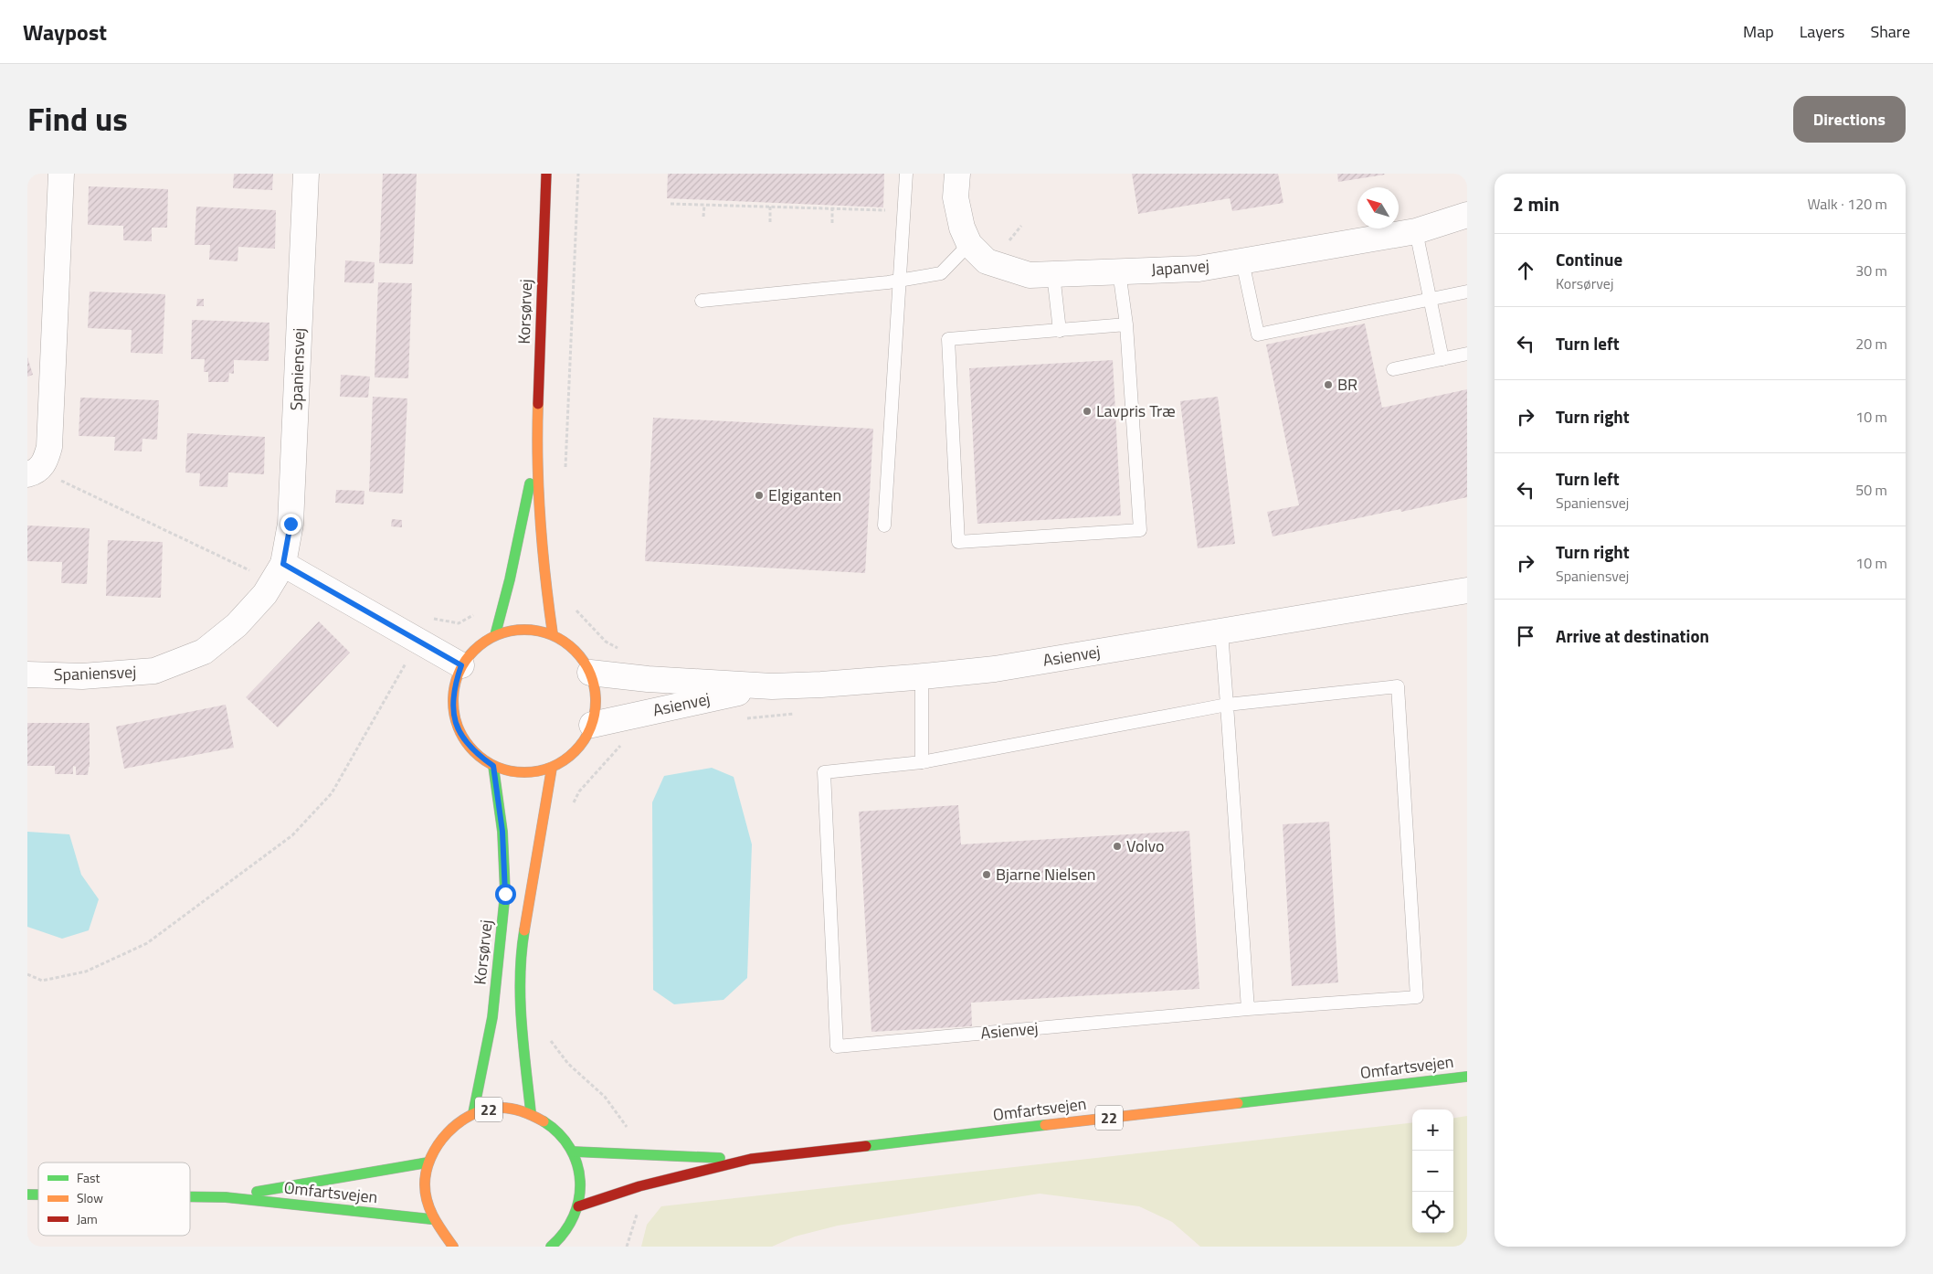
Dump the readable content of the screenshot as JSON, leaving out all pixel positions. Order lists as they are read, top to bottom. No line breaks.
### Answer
{"streets":{"main road":["Korsørvej","Omfartsvejen","22"],"street":["Japanvej","Spaniensvej","Asienvej"]},"crossings":[["Korsørvej","Asienvej"],["Korsørvej","22"],["Omfartsvejen","22"]],"places":["BR","Lavpris Træ","Elgiganten","Volvo","Bjarne Nielsen"],"legend":["Fast","Slow","Jam"],"north":"top left","page":{"header":"Waypost","nav":["Map","Layers","Share"],"title":"Find us","buttons":"Directions","heading":["2 min","Walk · 120 m"],"list":[["Continue","Korsørvej","30 m"],["Turn left","20 m"],["Turn right","10 m"],["Turn left","Spaniensvej","50 m"],["Turn right","Spaniensvej","10 m"],"Arrive at destination"],"map_buttons":["+","−"]}}
